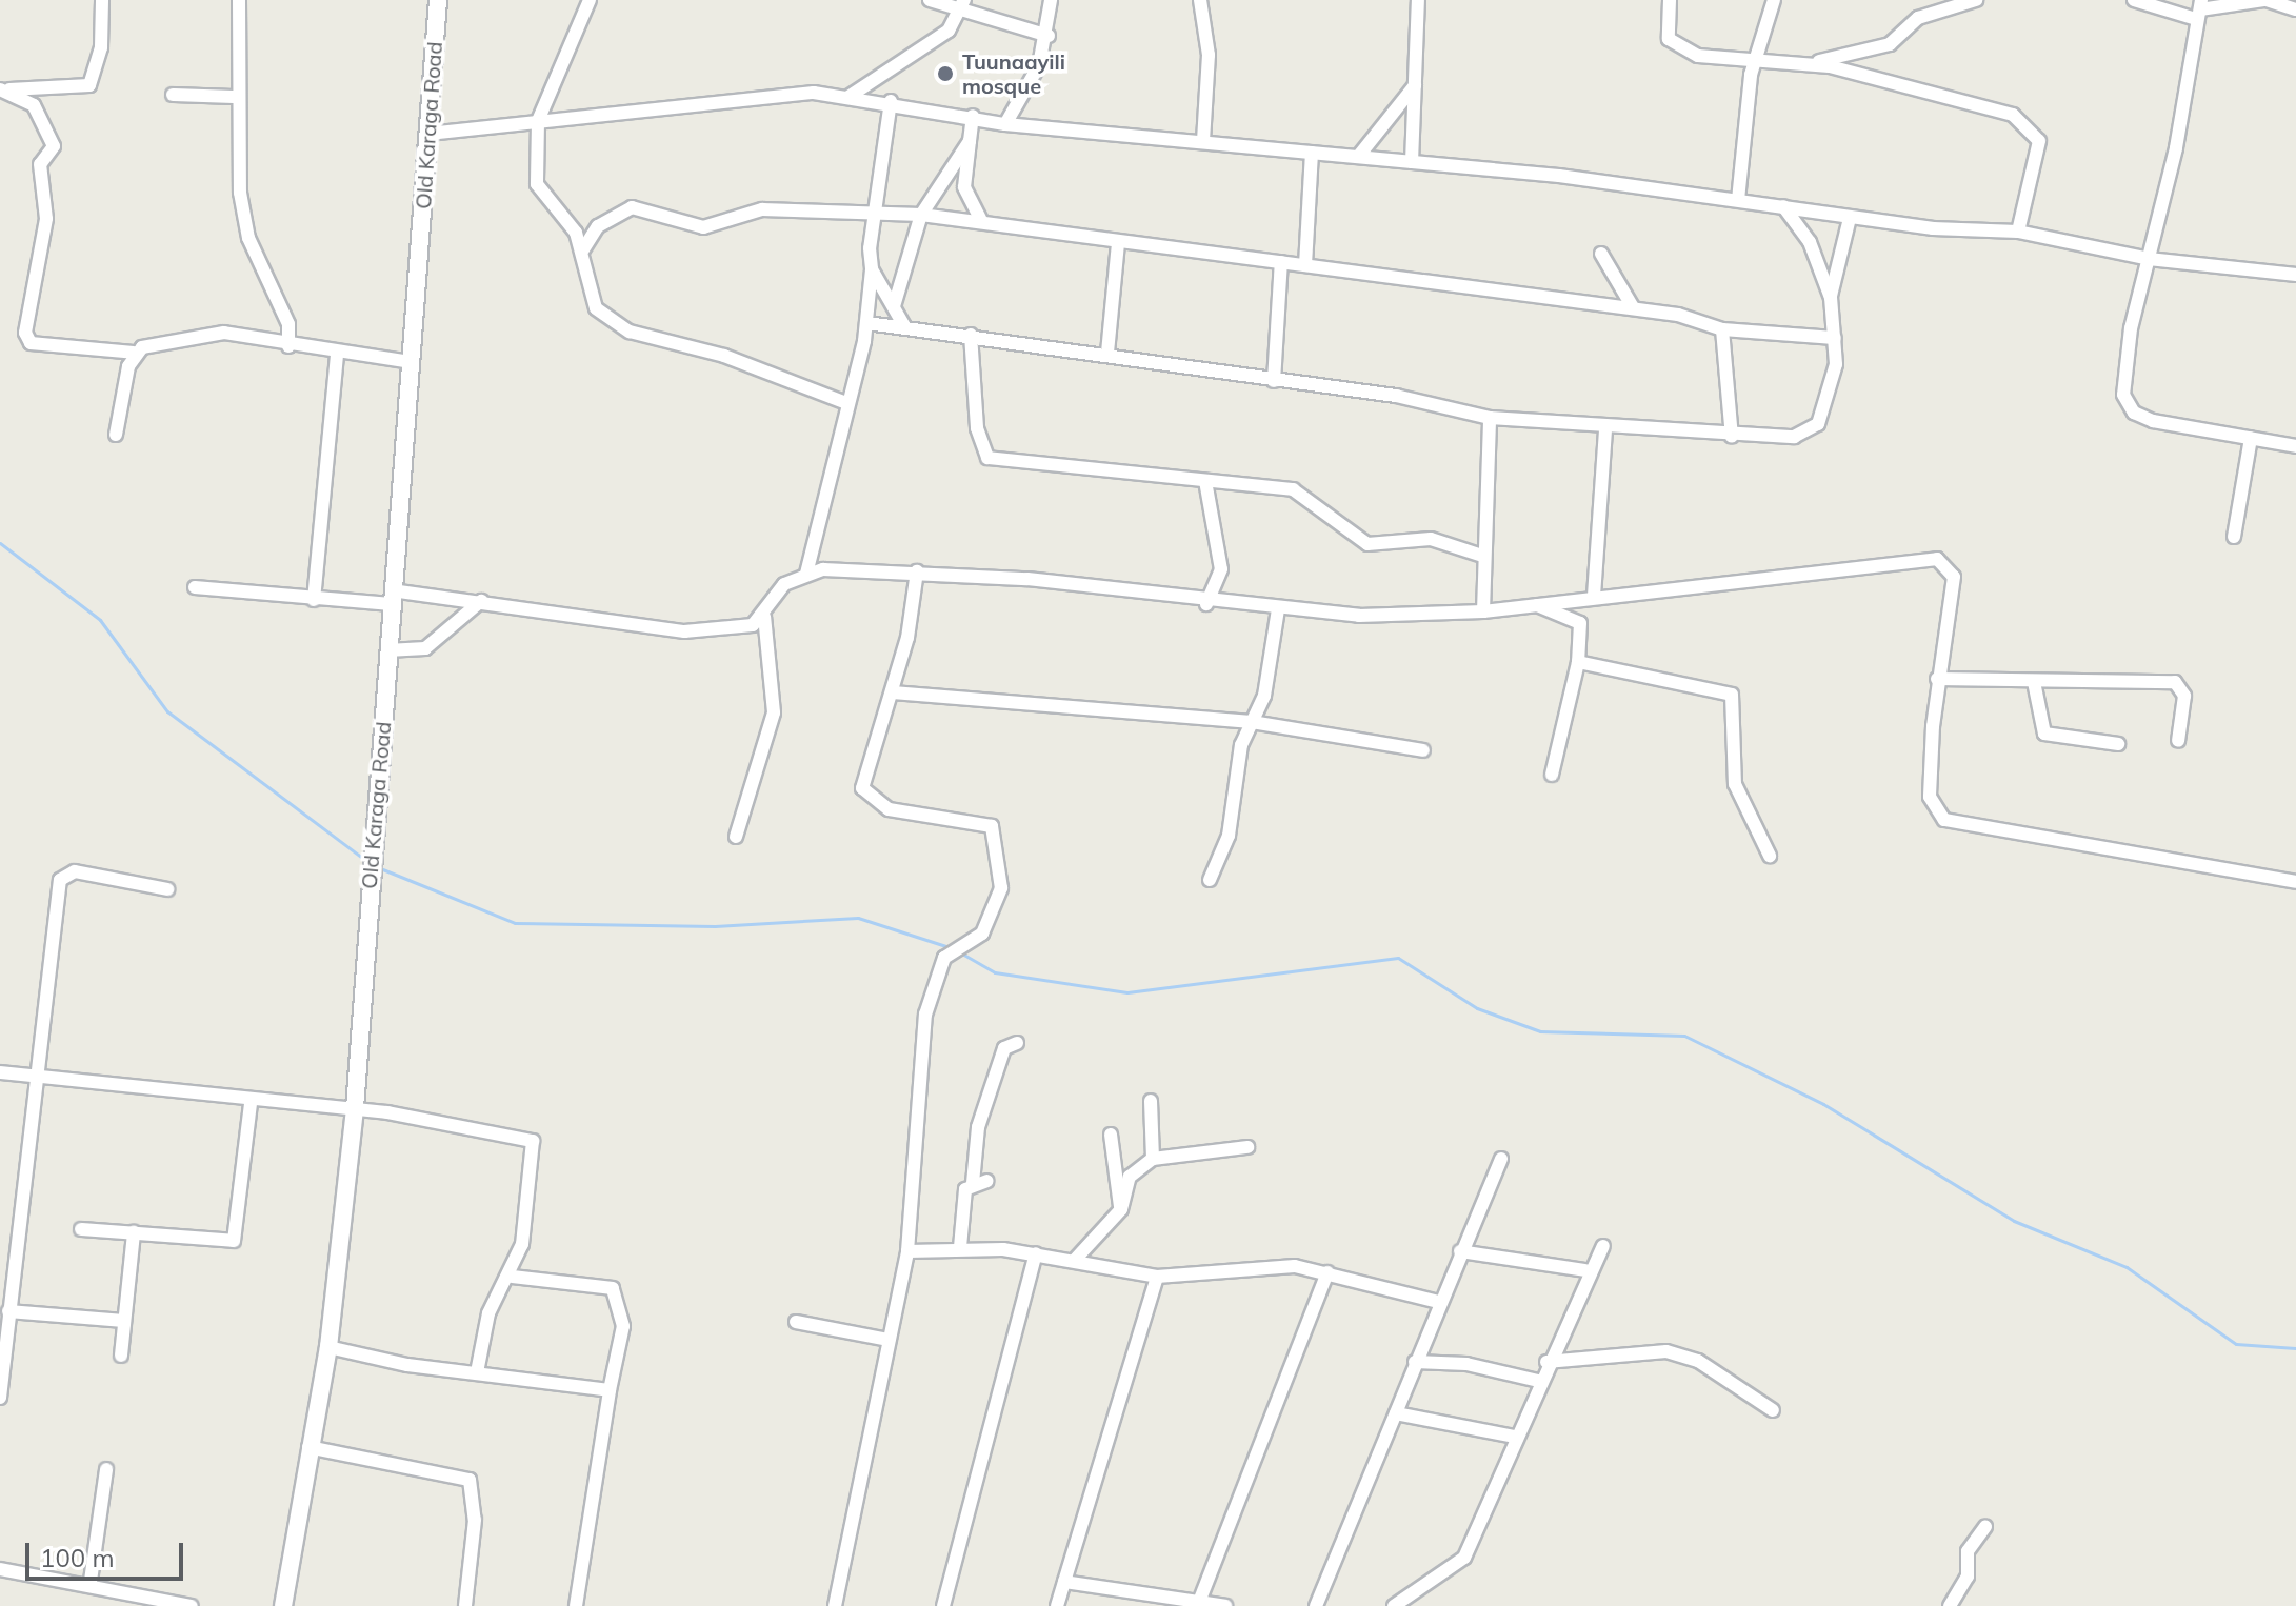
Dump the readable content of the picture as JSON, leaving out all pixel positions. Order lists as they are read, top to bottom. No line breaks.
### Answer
{"streets":{"street":["Old Karaga Road"]},"places":["Tuunaayili mosque"],"scale_bar":"100 m"}
